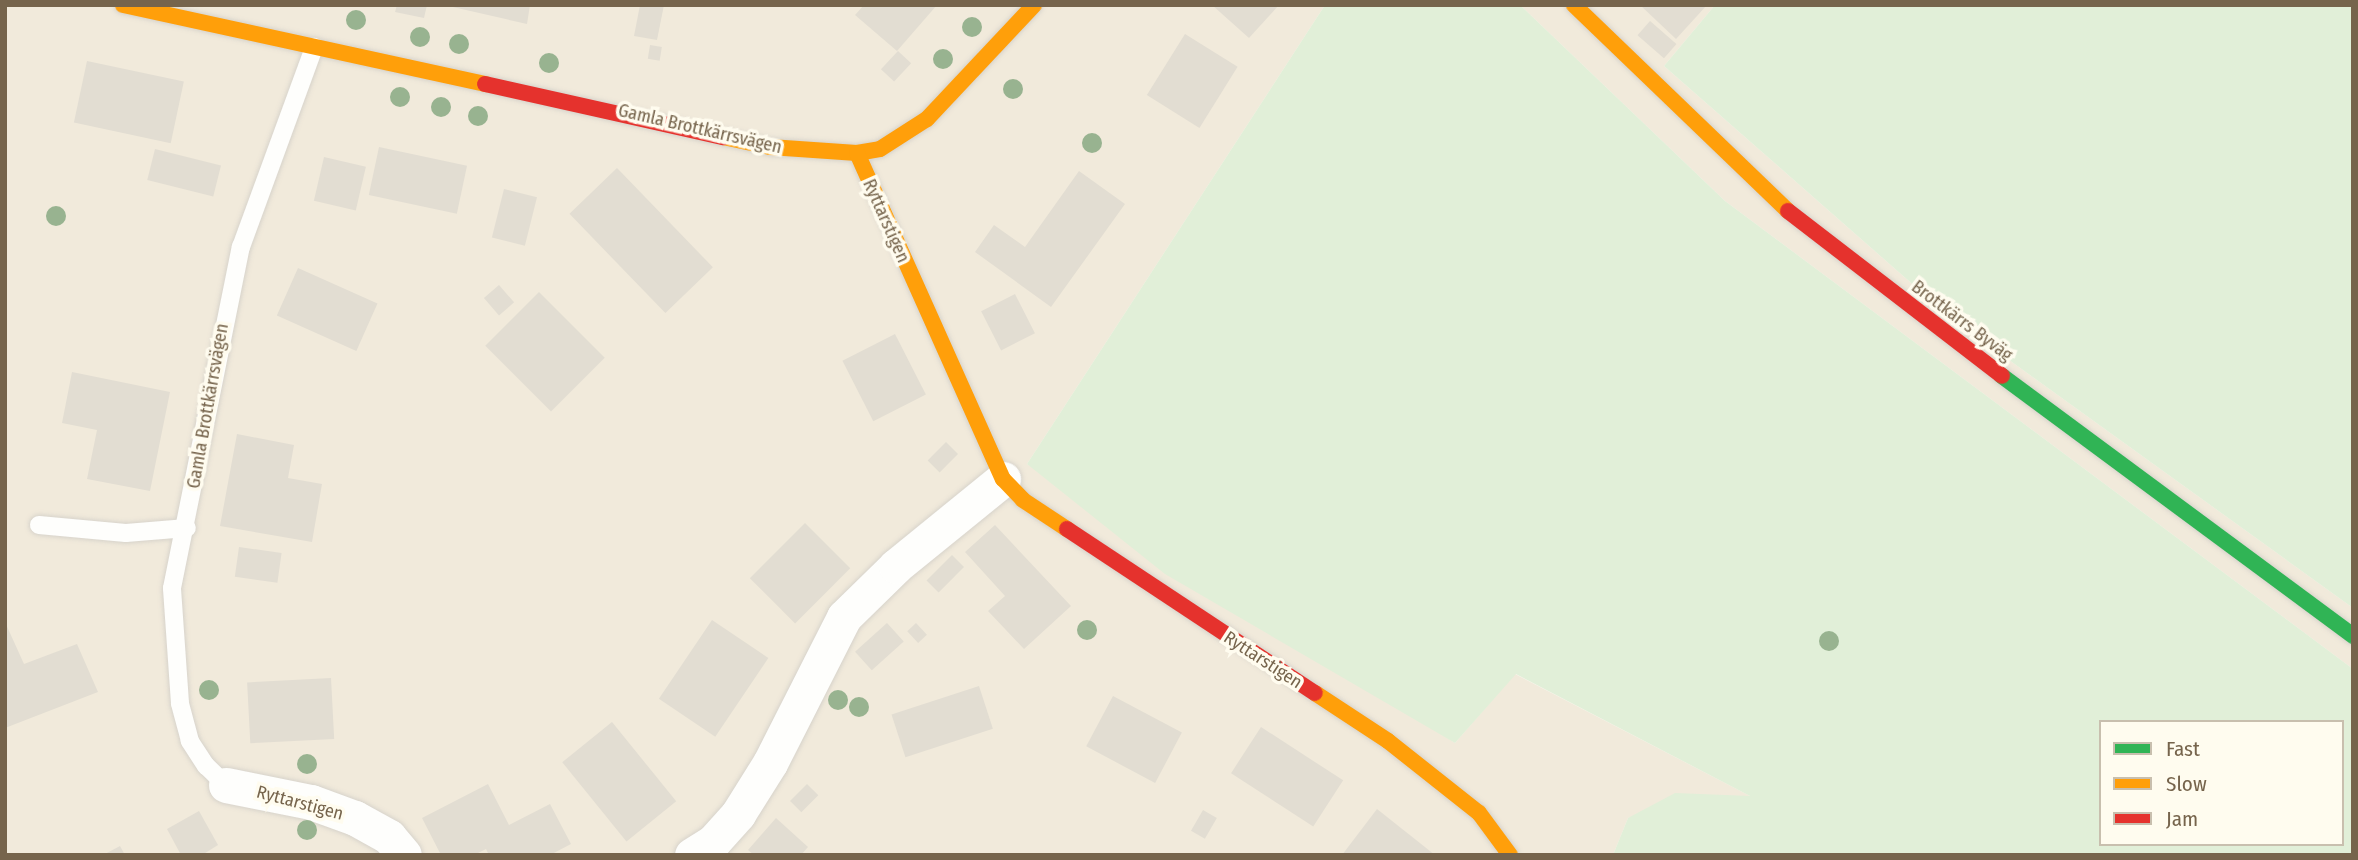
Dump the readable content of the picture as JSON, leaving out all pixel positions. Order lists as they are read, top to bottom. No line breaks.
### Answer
{"streets":{"street":["Gamla Brottkärrsvägen","Ryttarstigen","Brottkärrs Byväg"]},"crossings":[["Gamla Brottkärrsvägen","Ryttarstigen"]],"legend":["Fast","Slow","Jam"]}
